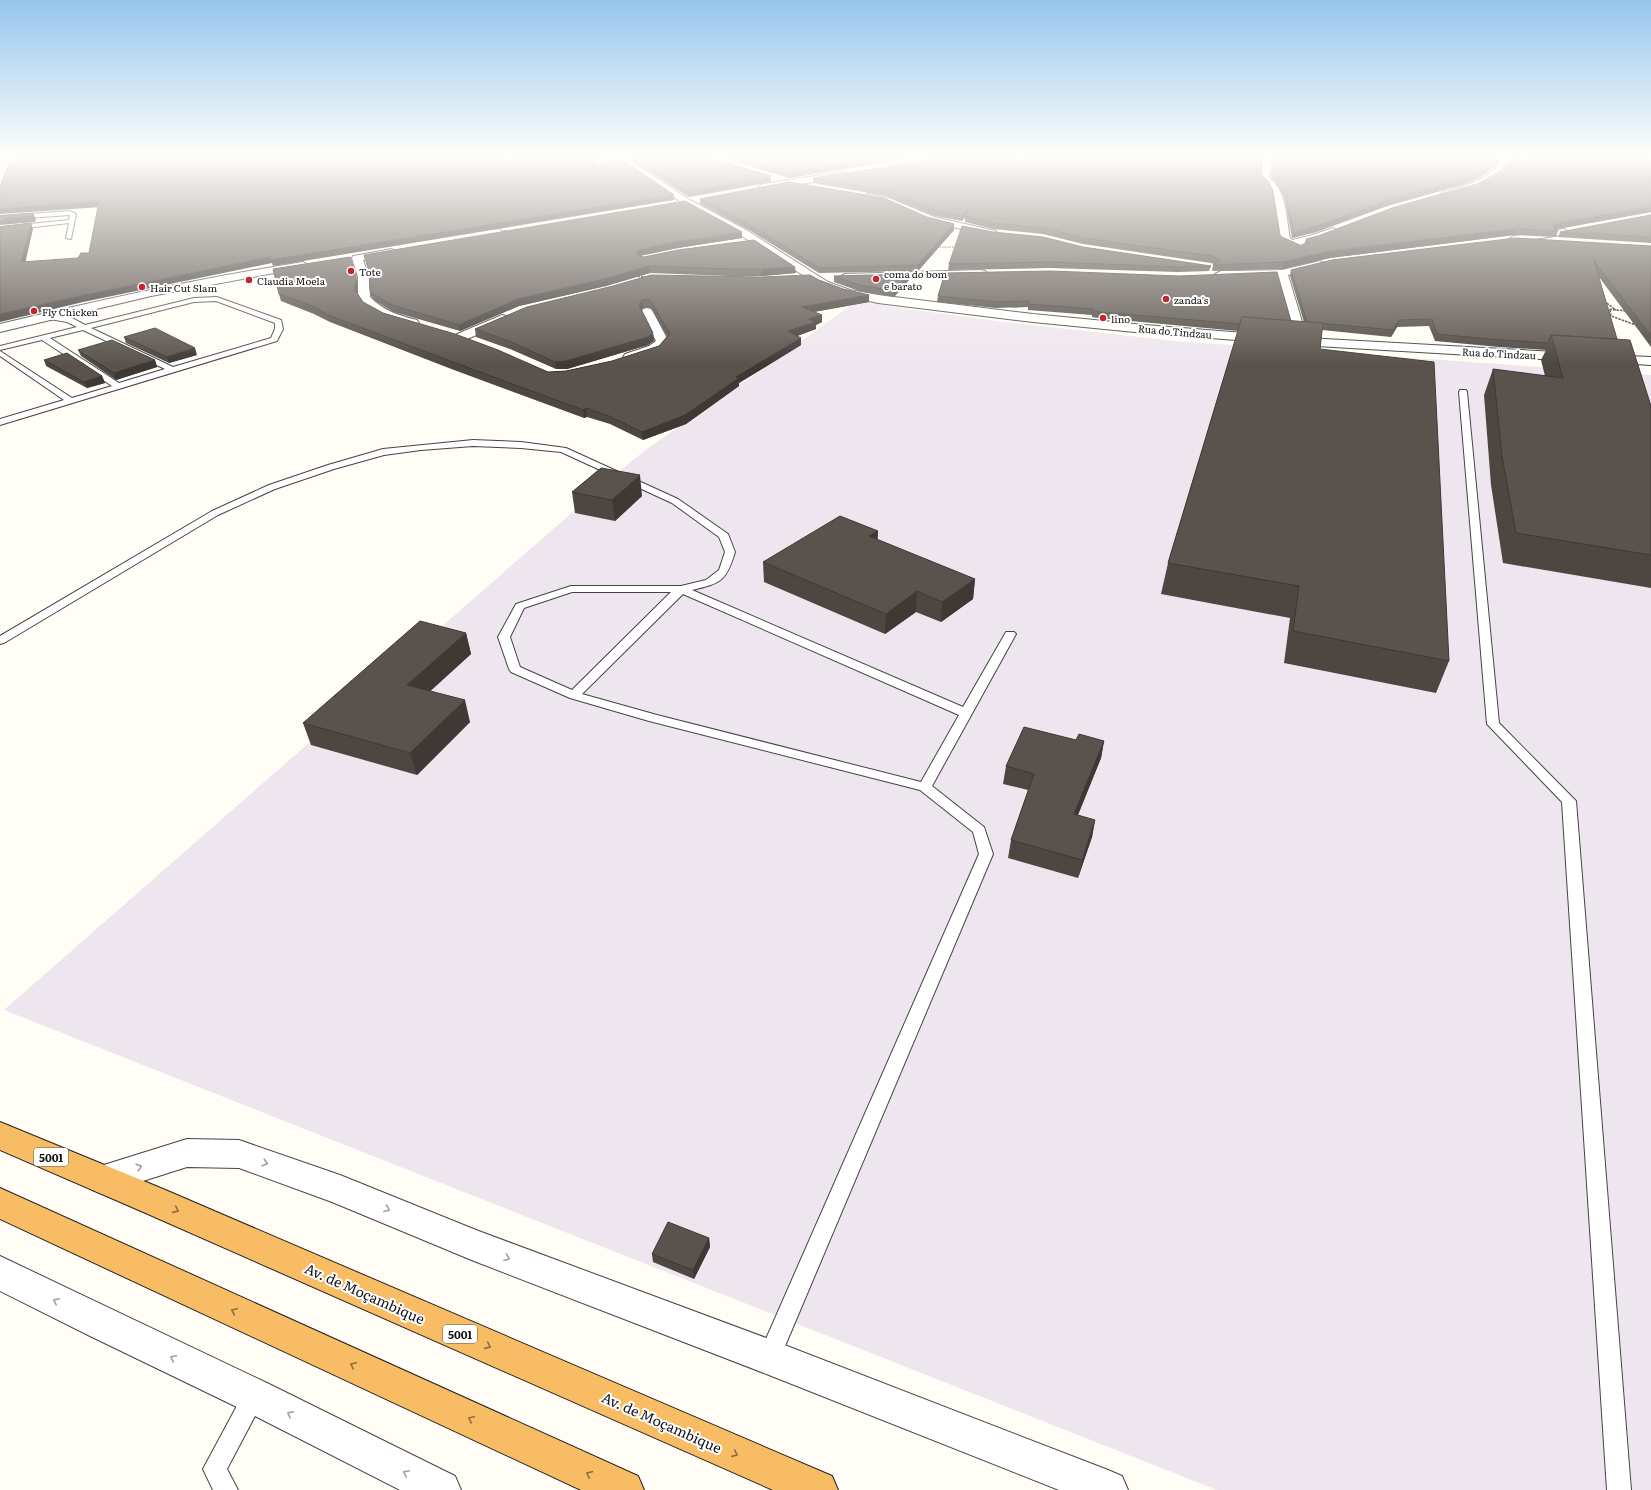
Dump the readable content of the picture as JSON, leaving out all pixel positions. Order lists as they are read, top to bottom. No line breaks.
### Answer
{"streets":{"highway":["5001","Av. de Moçambique"],"street":["Rua do Tindzau"]},"places":["Tote","coma do bom e barato","Claudia Moela","Hair Cut Slam","zanda's","Fly Chicken","lino"]}
